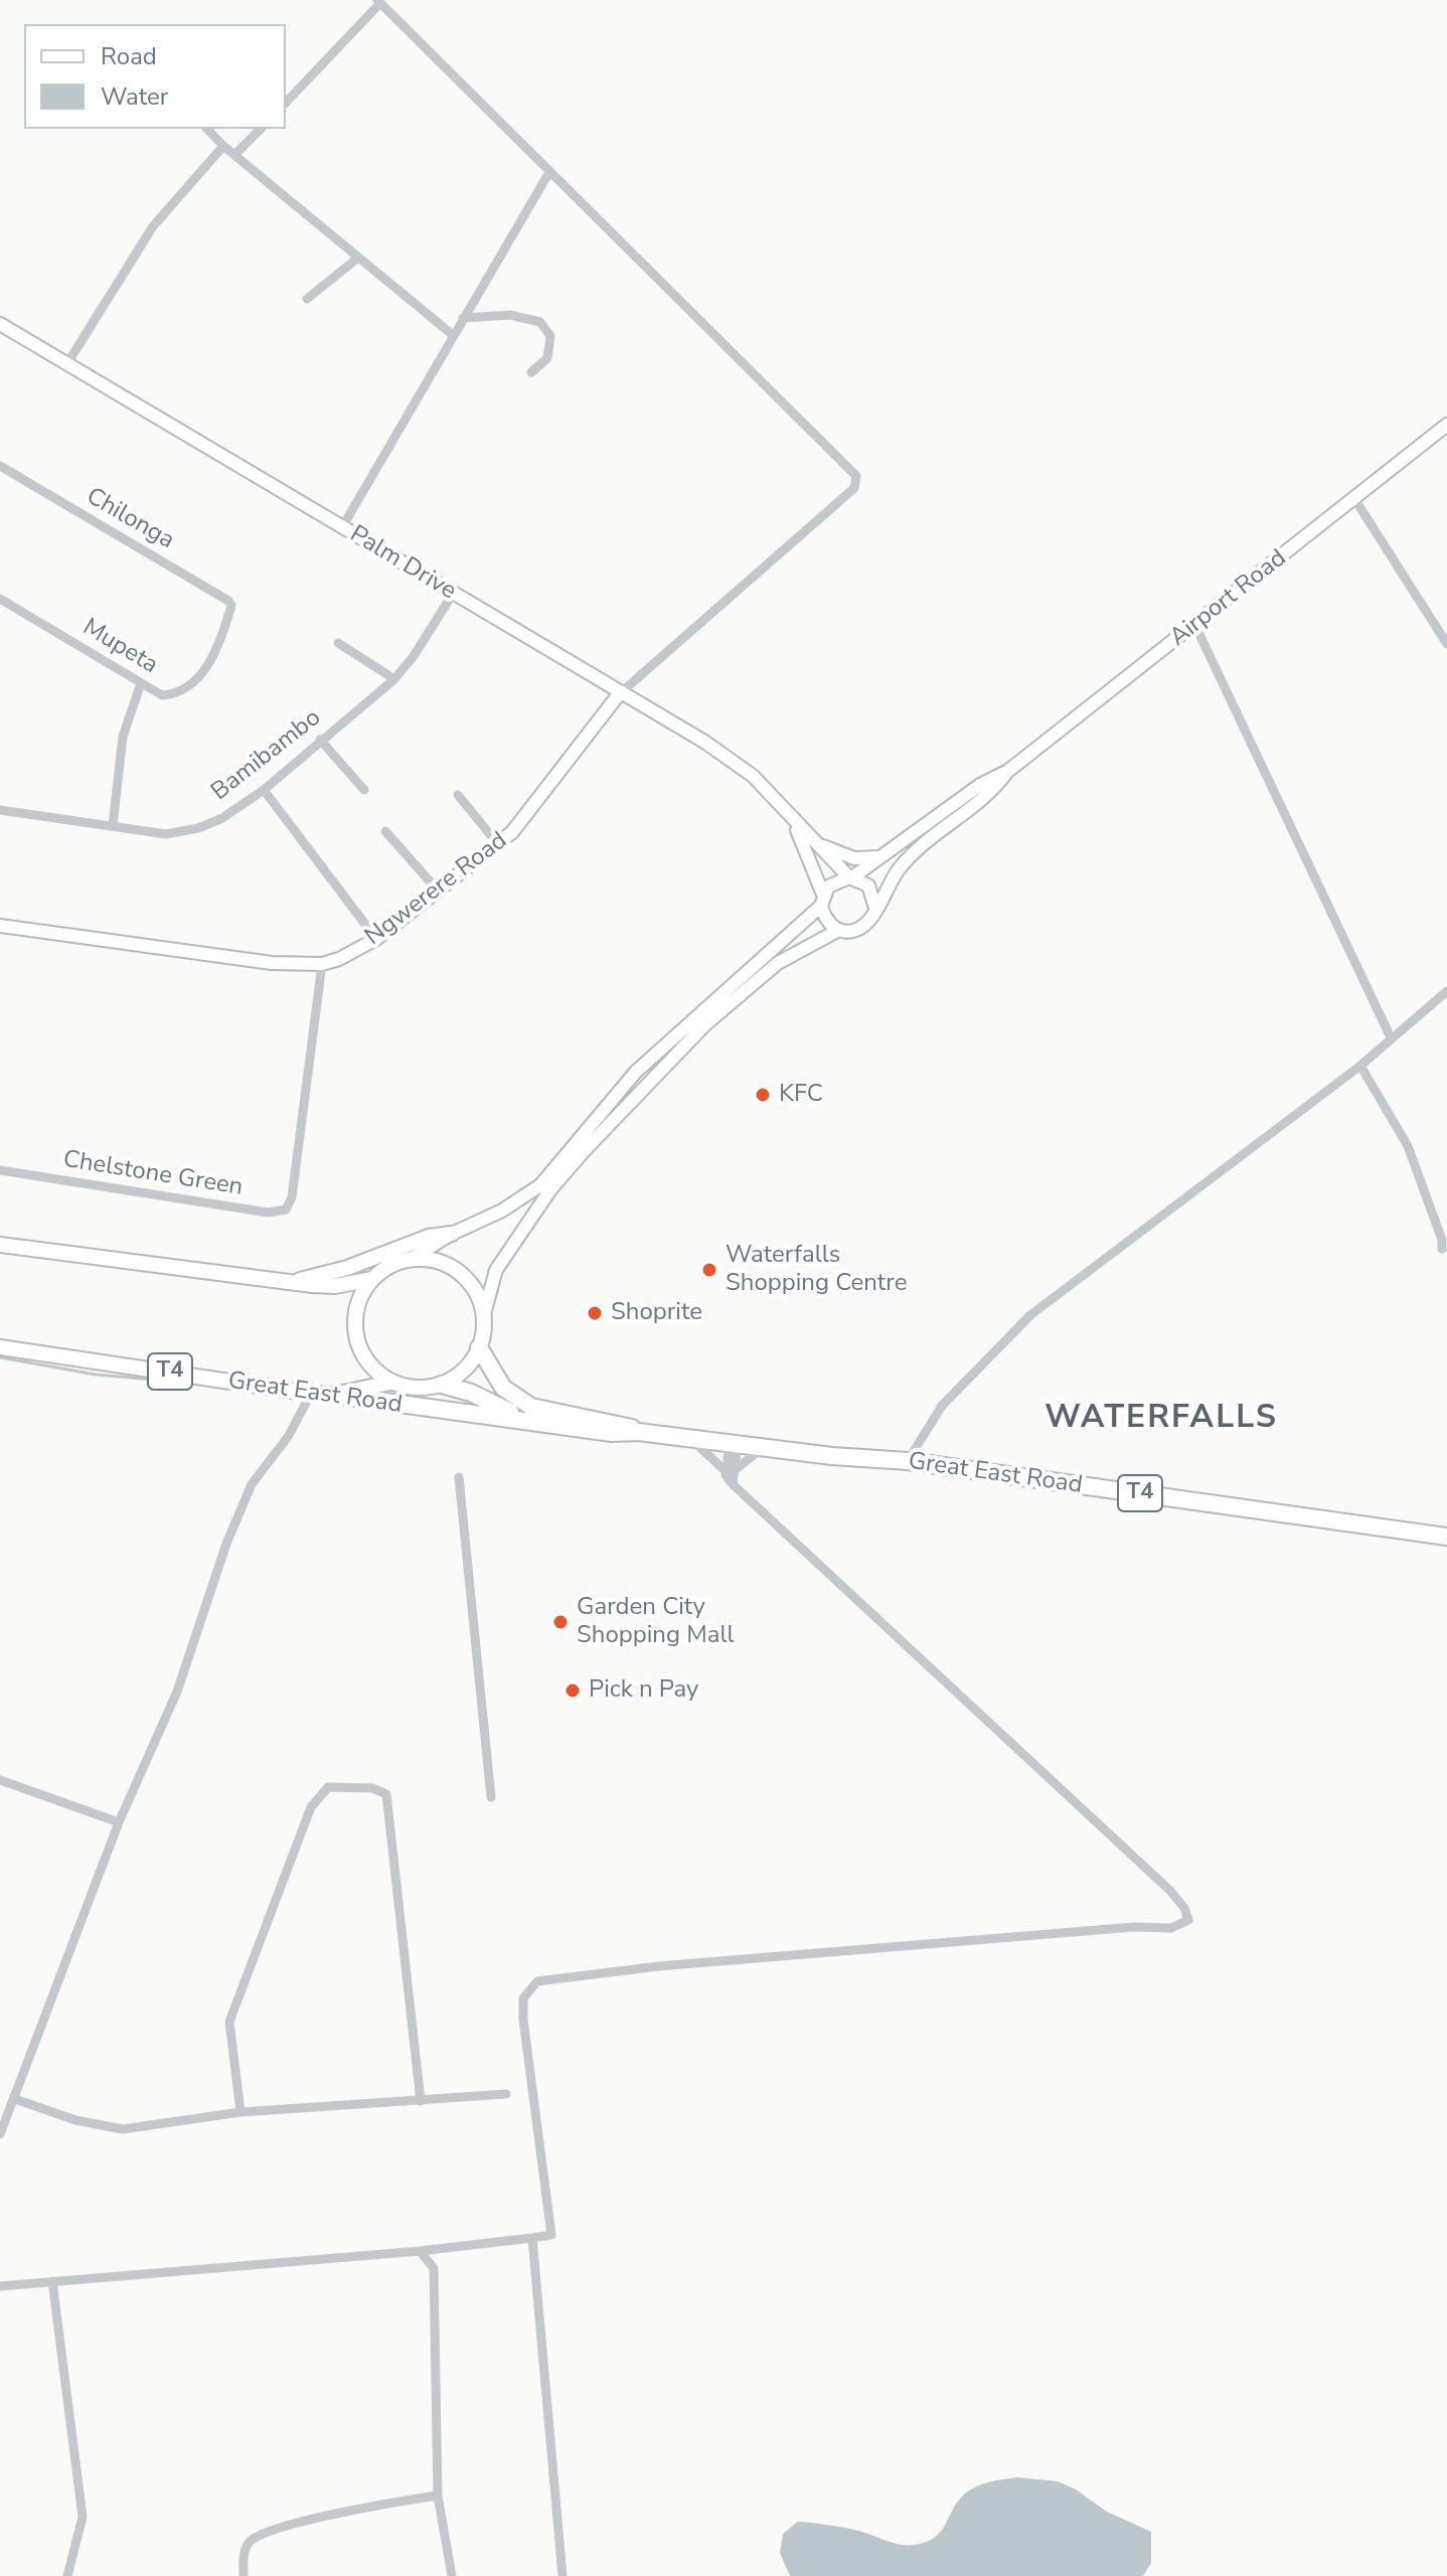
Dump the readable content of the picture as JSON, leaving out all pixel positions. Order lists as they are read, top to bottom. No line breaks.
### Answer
{"streets":{"highway":["T4","Great East Road"],"main road":["Palm Drive","Airport Road","Ngwerere Road"],"street":["Chilonga","Mupeta","Bamibambo","Chelstone Green"]},"crossings":[["Chilonga","Mupeta"],["Palm Drive","Airport Road"],["Palm Drive","Bamibambo"],["Palm Drive","Ngwerere Road"],["Ngwerere Road","Chelstone Green"],["T4","Great East Road"]],"districts":["WATERFALLS"],"places":["KFC","Waterfalls Shopping Centre","Shoprite","Garden City Shopping Mall","Pick n Pay"],"legend":["Road","Water"]}
